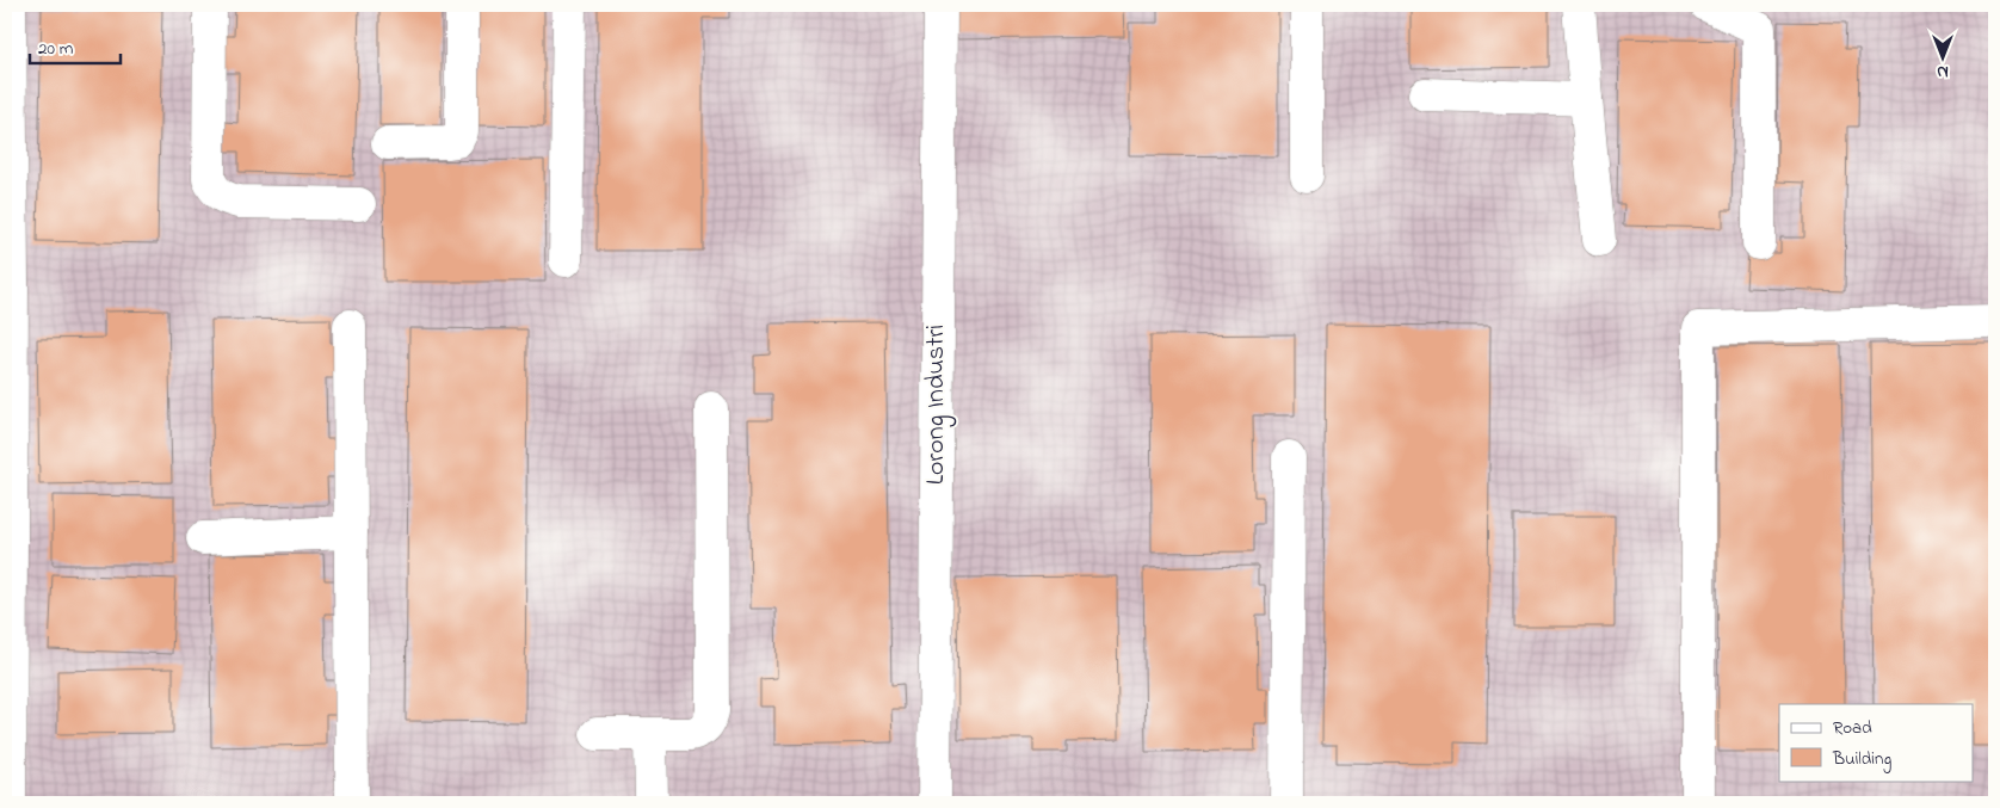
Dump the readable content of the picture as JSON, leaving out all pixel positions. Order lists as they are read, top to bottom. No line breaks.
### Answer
{"streets":{"street":["Lorong Industri"]},"legend":["Road","Building"],"scale_bar":"20 m","north":"bottom"}
